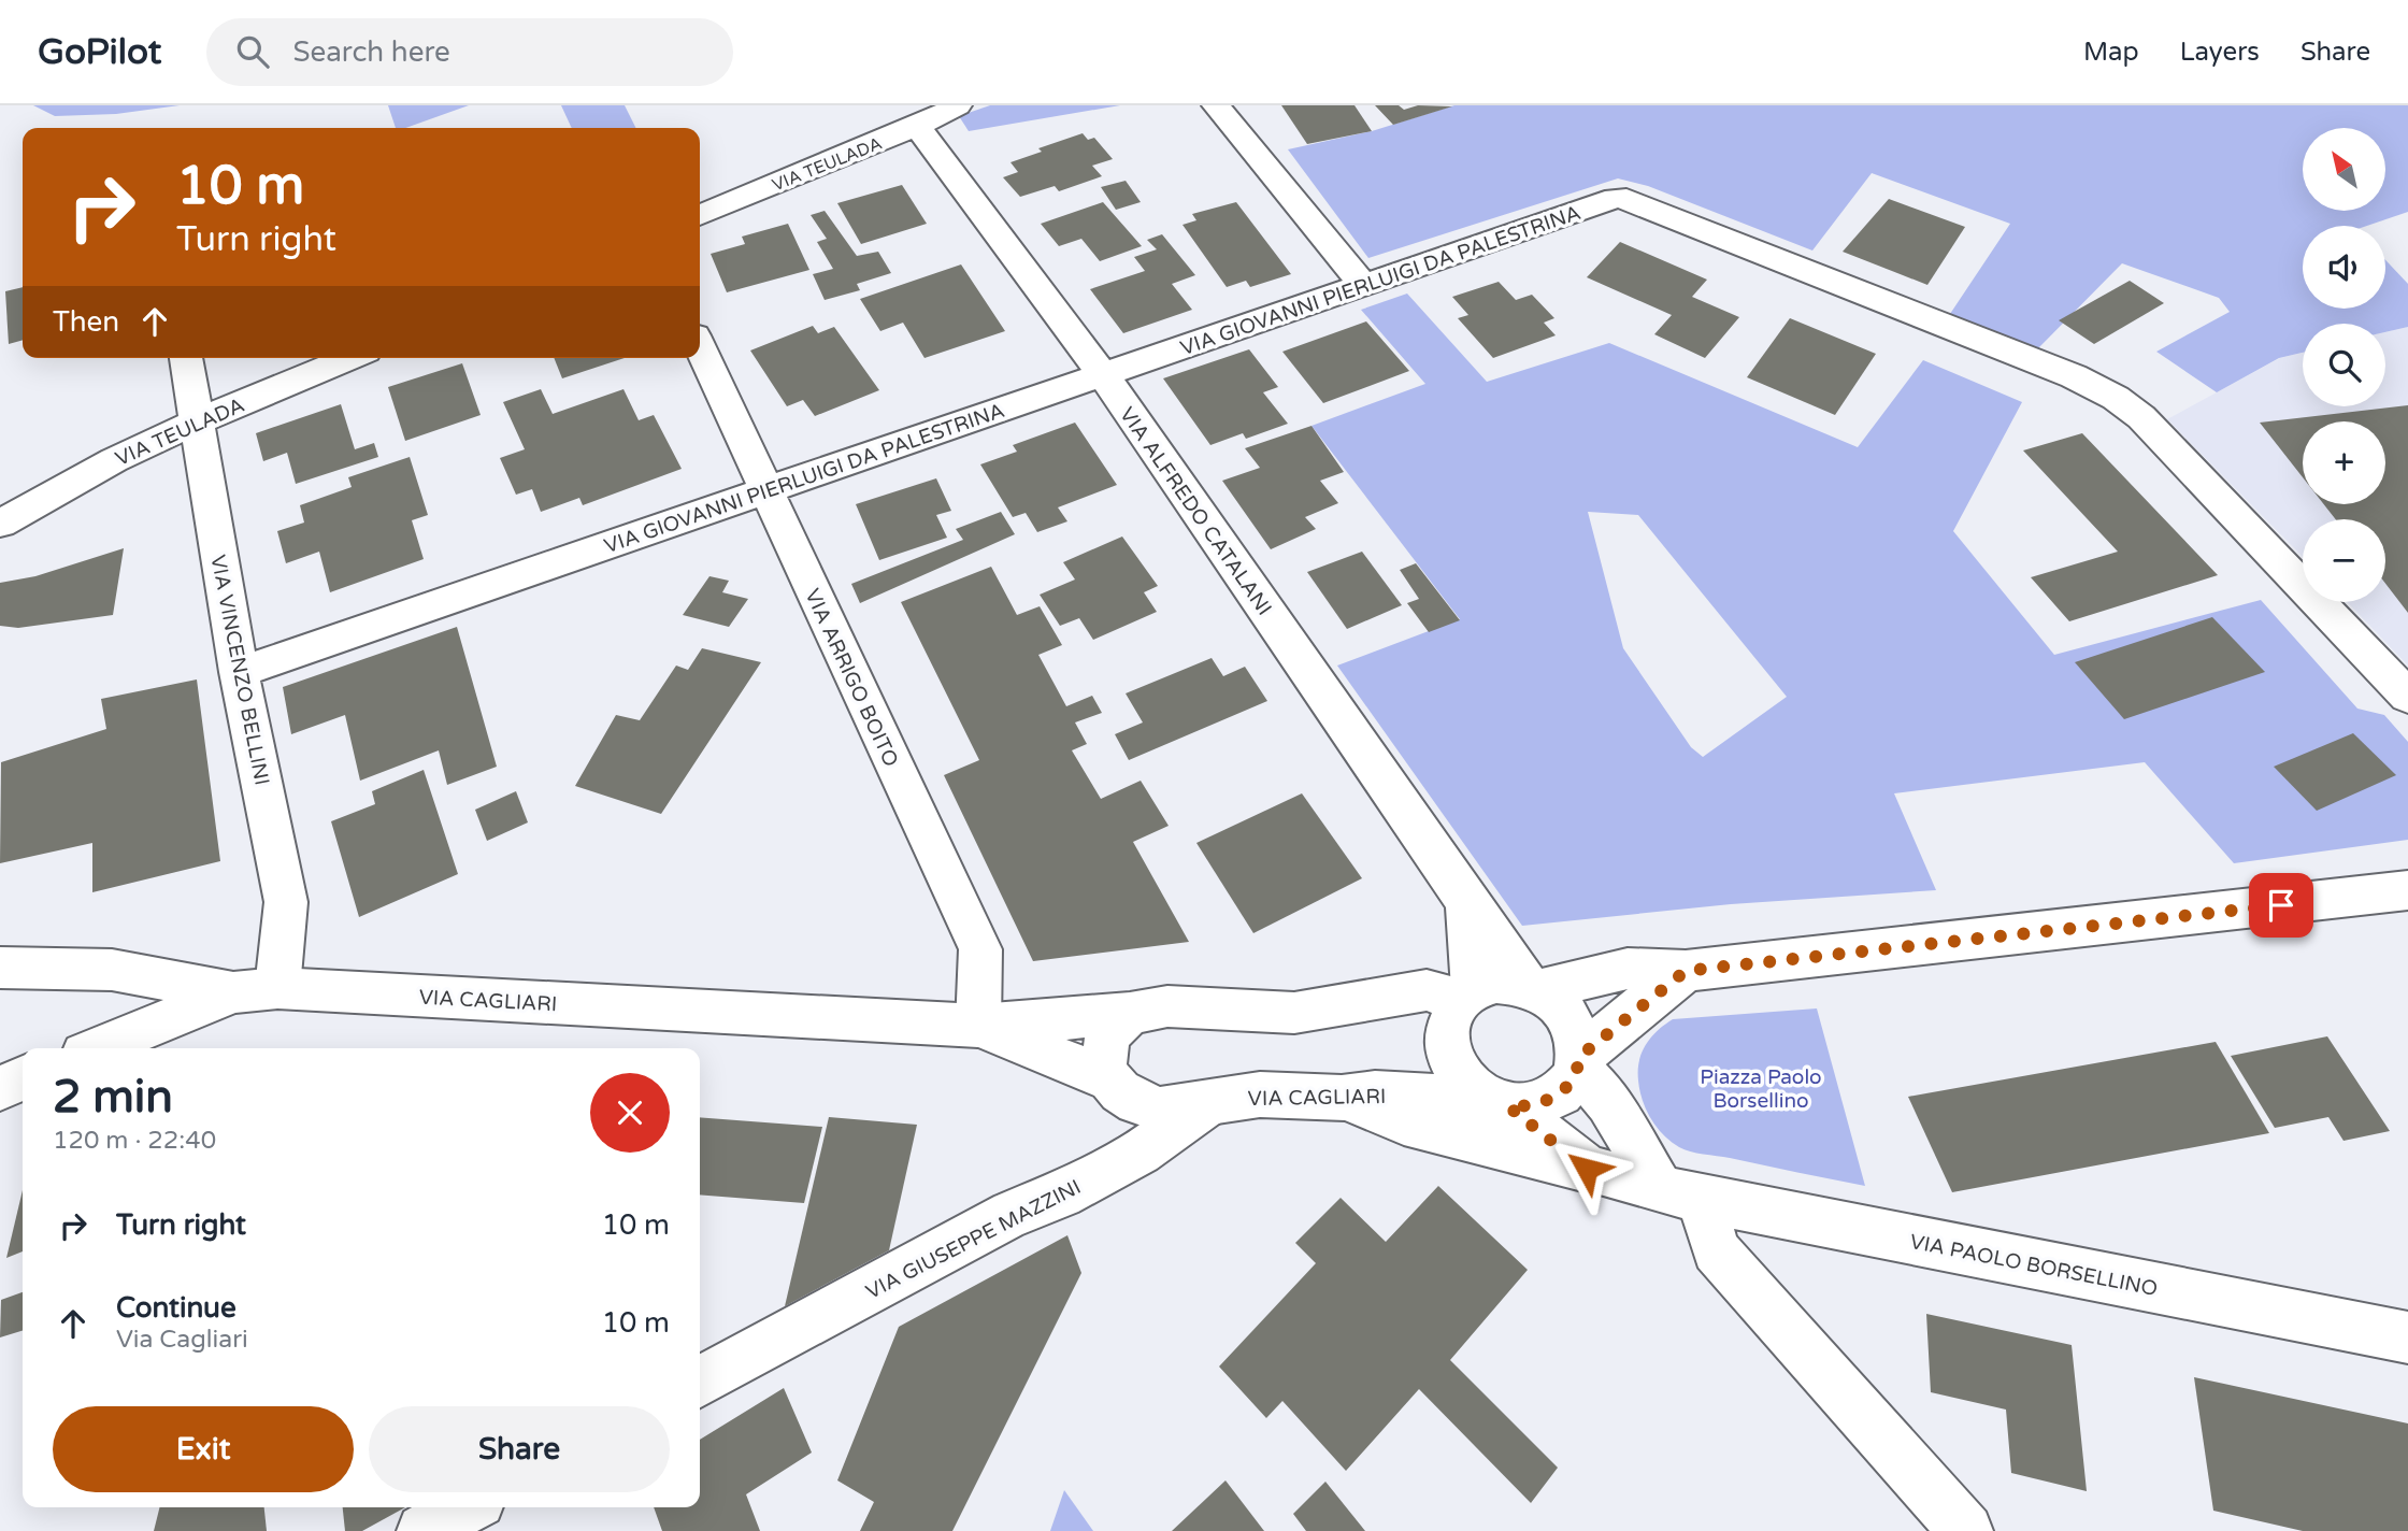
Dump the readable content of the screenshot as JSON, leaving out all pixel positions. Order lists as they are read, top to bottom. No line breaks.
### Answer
{"streets":{"street":["VIA TEULADA","VIA GIOVANNI PIERLUIGI DA PALESTRINA","VIA ALFREDO CATALANI","VIA VINCENZO BELLINI","VIA ARRIGO BOITO","VIA CAGLIARI","VIA GIUSEPPE MAZZINI","VIA PAOLO BORSELLINO"]},"crossings":[["VIA TEULADA","VIA ALFREDO CATALANI"],["VIA TEULADA","VIA VINCENZO BELLINI"],["VIA GIOVANNI PIERLUIGI DA PALESTRINA","VIA ALFREDO CATALANI"],["VIA GIOVANNI PIERLUIGI DA PALESTRINA","VIA VINCENZO BELLINI"],["VIA GIOVANNI PIERLUIGI DA PALESTRINA","VIA ARRIGO BOITO"],["VIA ALFREDO CATALANI","VIA CAGLIARI"],["VIA ALFREDO CATALANI","VIA PAOLO BORSELLINO"],["VIA VINCENZO BELLINI","VIA CAGLIARI"],["VIA ARRIGO BOITO","VIA CAGLIARI"],["VIA CAGLIARI","VIA GIUSEPPE MAZZINI"],["VIA CAGLIARI","VIA PAOLO BORSELLINO"]],"parks":["Piazza Paolo Borsellino"],"north":"top left","page":{"header":"GoPilot","search":"Search here","nav":["Map","Layers","Share"],"map_buttons":["+","−"],"turn":["10 m","Turn right"],"then":"Then","heading":["2 min","120 m · 22:40"],"list":[{"name":"Turn right","value":"10 m"},{"name":"Continue","note":"Via Cagliari","value":"10 m"}],"buttons":["Exit","Share"]}}
